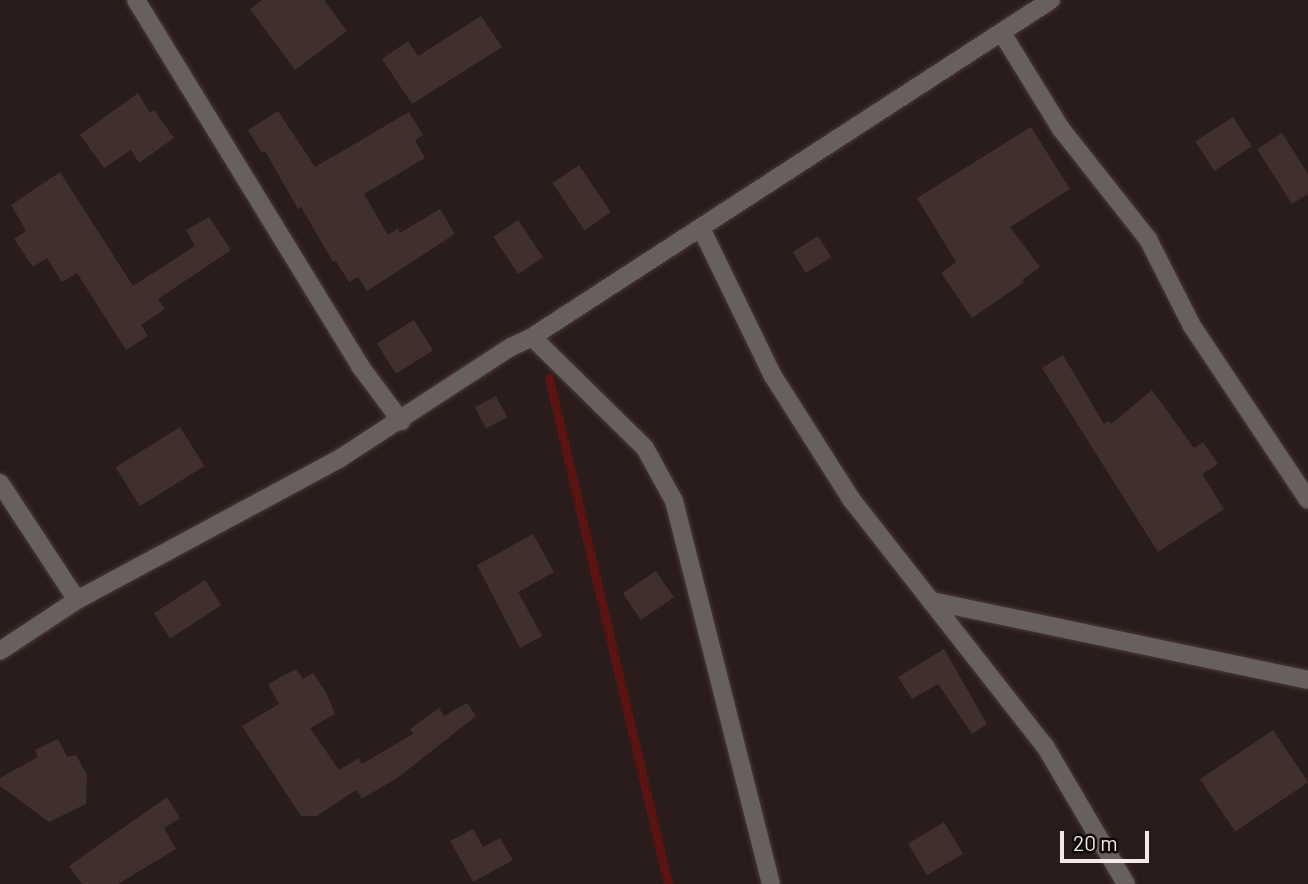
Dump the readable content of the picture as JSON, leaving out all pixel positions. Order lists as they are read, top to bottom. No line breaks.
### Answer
{"scale_bar":"20 m"}
